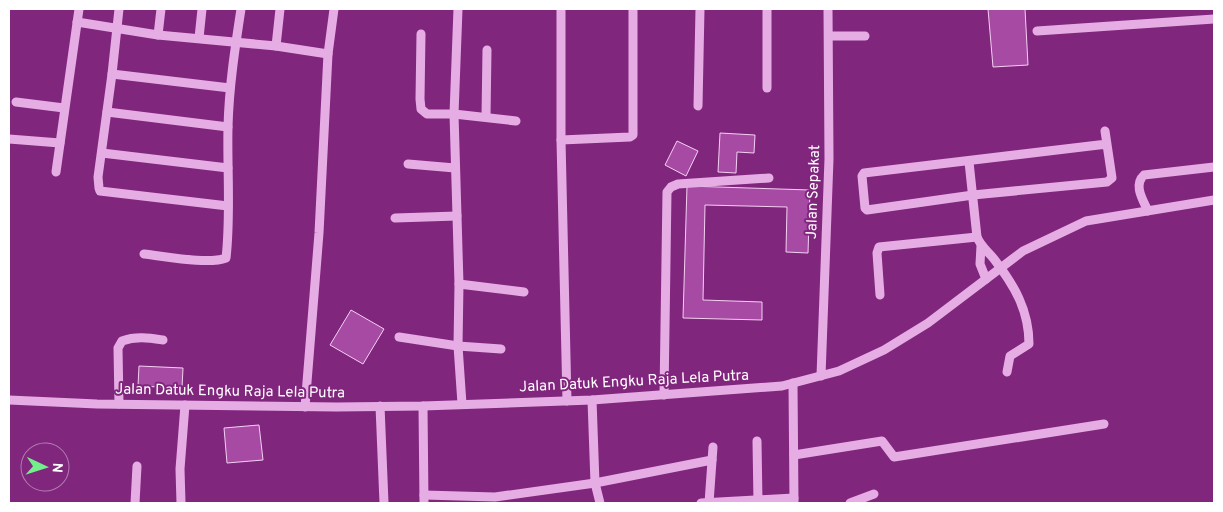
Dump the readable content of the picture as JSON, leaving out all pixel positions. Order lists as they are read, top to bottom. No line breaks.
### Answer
{"streets":{"street":["Jalan Sepakat","Jalan Datuk Engku Raja Lela Putra"]},"crossings":[["Jalan Sepakat","Jalan Datuk Engku Raja Lela Putra"]],"north":"right"}
